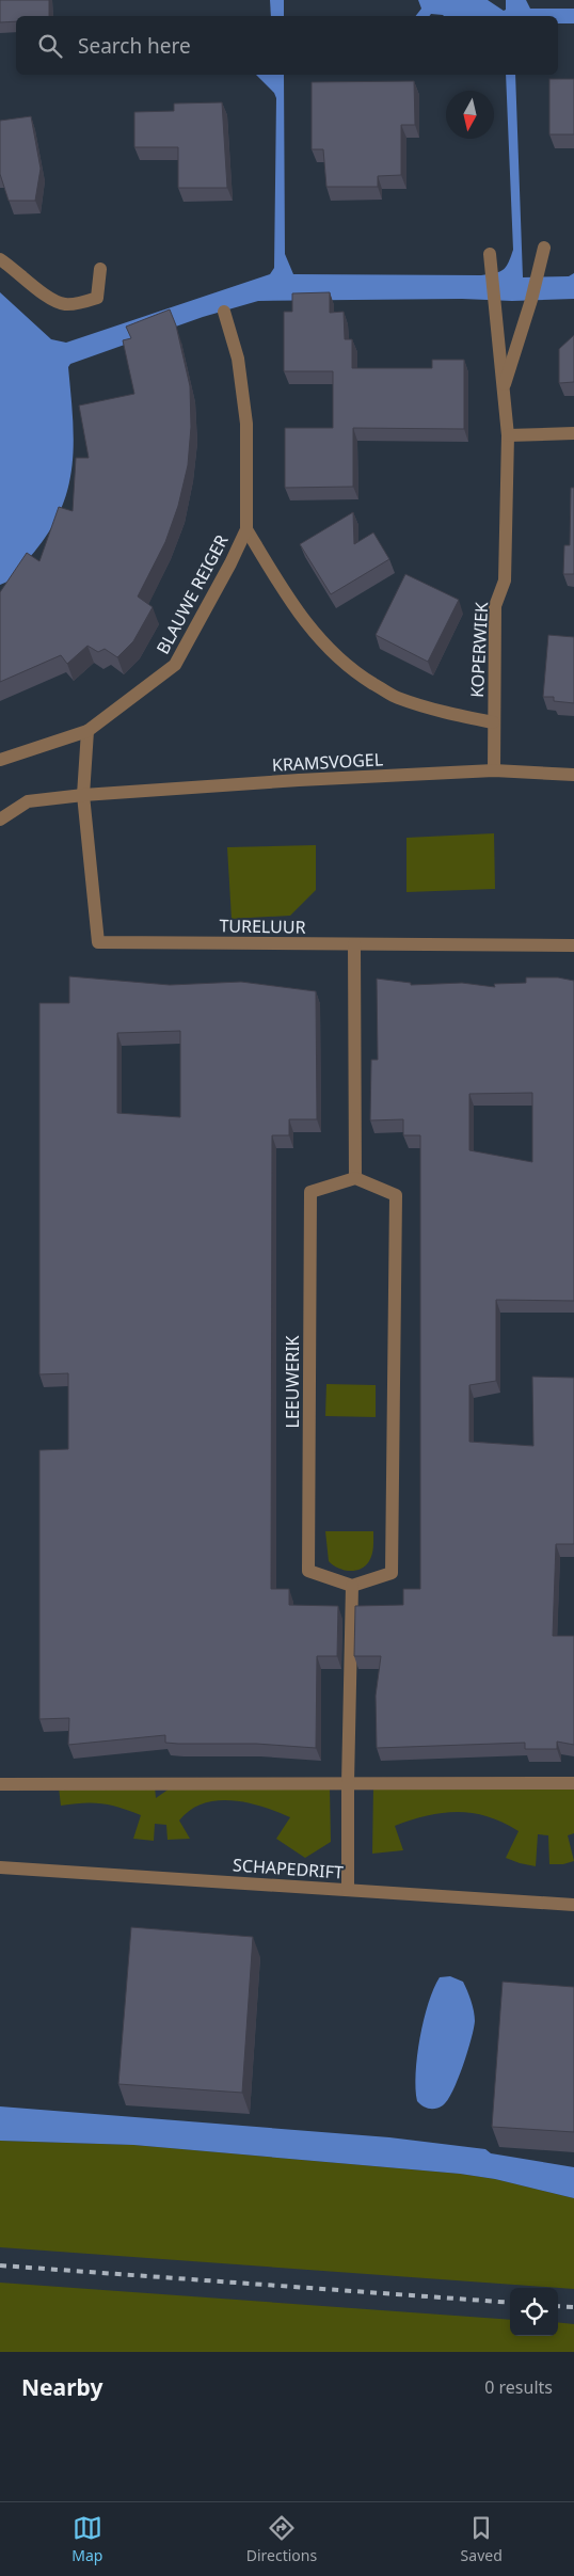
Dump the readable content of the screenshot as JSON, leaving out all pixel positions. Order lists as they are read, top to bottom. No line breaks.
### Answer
{"streets":{"street":["BLAUWE REIGER","KOPERWIEK","KRAMSVOGEL","TURELUUR","LEEUWERIK","SCHAPEDRIFT"]},"crossings":[["BLAUWE REIGER","KOPERWIEK"],["KOPERWIEK","KRAMSVOGEL"],["KRAMSVOGEL","TURELUUR"]],"north":"bottom","page":{"search":"Search here","heading":["Nearby","0 results"],"nav":["Map","Directions","Saved"]}}
